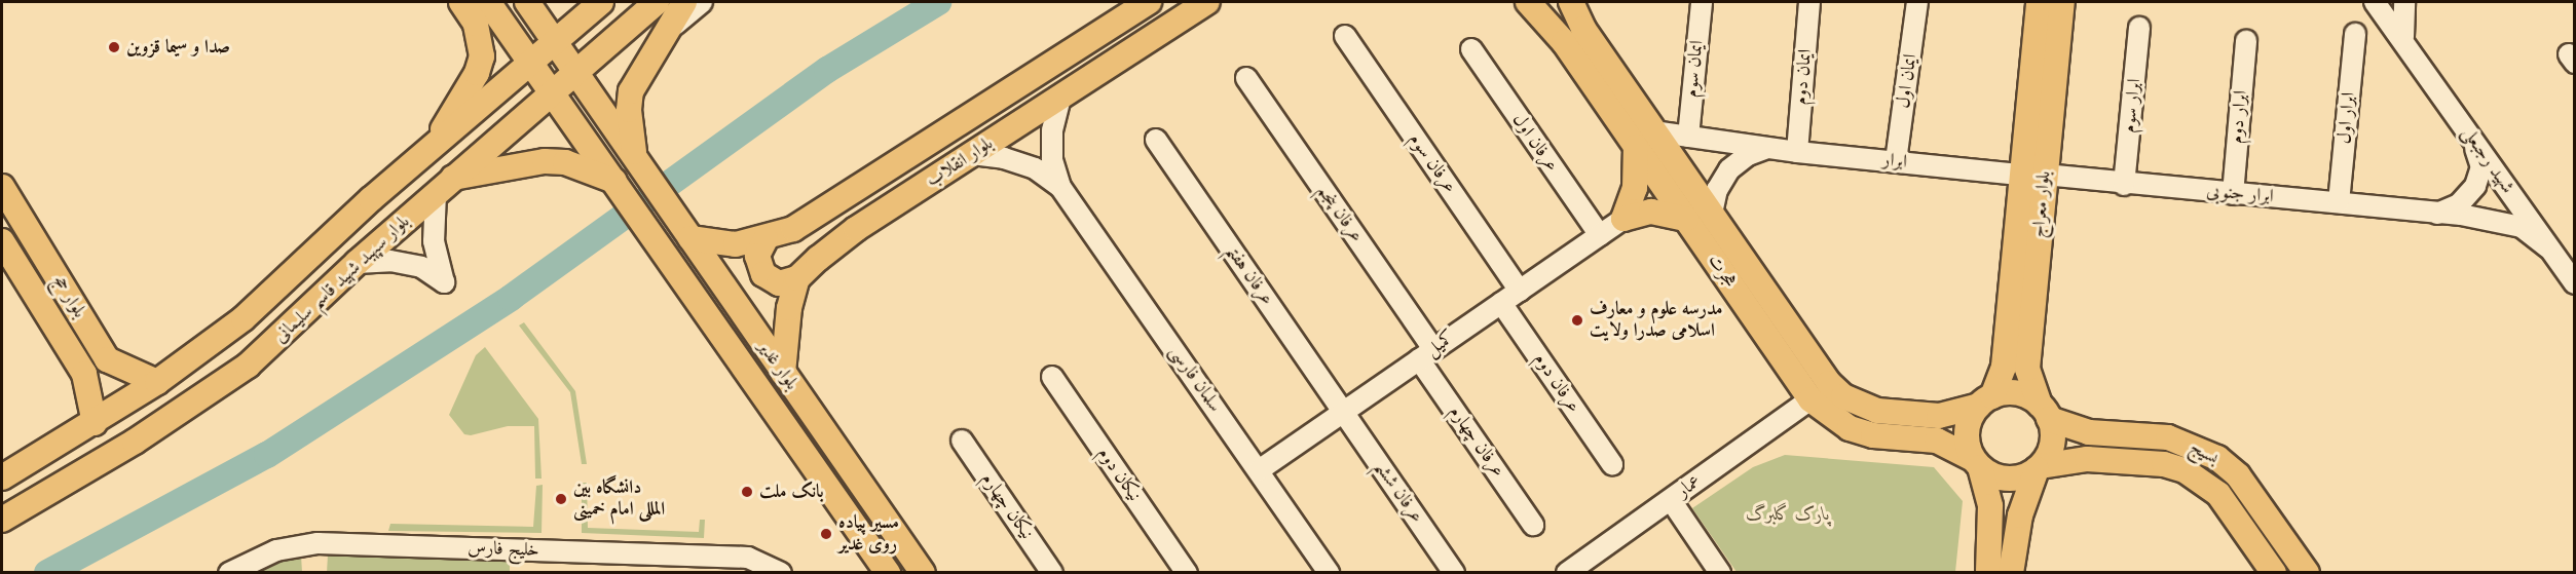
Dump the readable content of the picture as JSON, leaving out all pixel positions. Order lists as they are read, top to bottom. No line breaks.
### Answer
{"streets":{"main road":["بلوار انقلاب","بلوار معراج","هجرت","بلوار سپهبد شهید قاسم سلیمانی","بلوار حج","بلوار غدیر","بسیج"],"street":["ایمان سوم","ایمان دوم","ایمان اول","ابرار سوم","ابرار دوم","ابرار اول","عرفان اول","شهید رجبعلی","ابرار","عرفان سوم","ابرار جنوبی","عرفان پنجم","عرفان هفتم","کمیل","سلمان فارسی","عرفان دوم","عرفان چهارم","نیکان دوم","عمار","عرفان ششم","نیکان چهارم","خلیج فارس"]},"crossings":[["ایمان سوم","ابرار"],["ایمان دوم","ابرار"],["ایمان اول","ابرار"],["ابرار سوم","ابرار جنوبی"],["ابرار دوم","ابرار جنوبی"],["ابرار اول","ابرار جنوبی"],["عرفان اول","کمیل"],["شهید رجبعلی","ابرار جنوبی"],["ابرار","بلوار معراج"],["ابرار","هجرت"],["بلوار انقلاب","بلوار غدیر"],["بلوار انقلاب","سلمان فارسی"],["عرفان سوم","کمیل"],["ابرار جنوبی","بلوار معراج"],["بلوار معراج","هجرت"],["بلوار معراج","بسیج"],["عرفان پنجم","کمیل"],["عرفان پنجم","عرفان چهارم"],["هجرت","بسیج"],["هجرت","عمار"],["عرفان هفتم","کمیل"],["عرفان هفتم","عرفان ششم"],["بلوار سپهبد شهید قاسم سلیمانی","بلوار حج"],["بلوار سپهبد شهید قاسم سلیمانی","بلوار غدیر"],["کمیل","سلمان فارسی"],["کمیل","عرفان دوم"],["کمیل","عرفان چهارم"],["کمیل","عرفان ششم"]],"parks":["پارک گلبرگ"],"places":["صدا و سیما قزوین","مدرسه علوم و معارف اسلامی صدرا ولایت","بانک ملت","دانشگاه بین المللی امام خمینی","مسیر پیاده روی غدیر"]}
